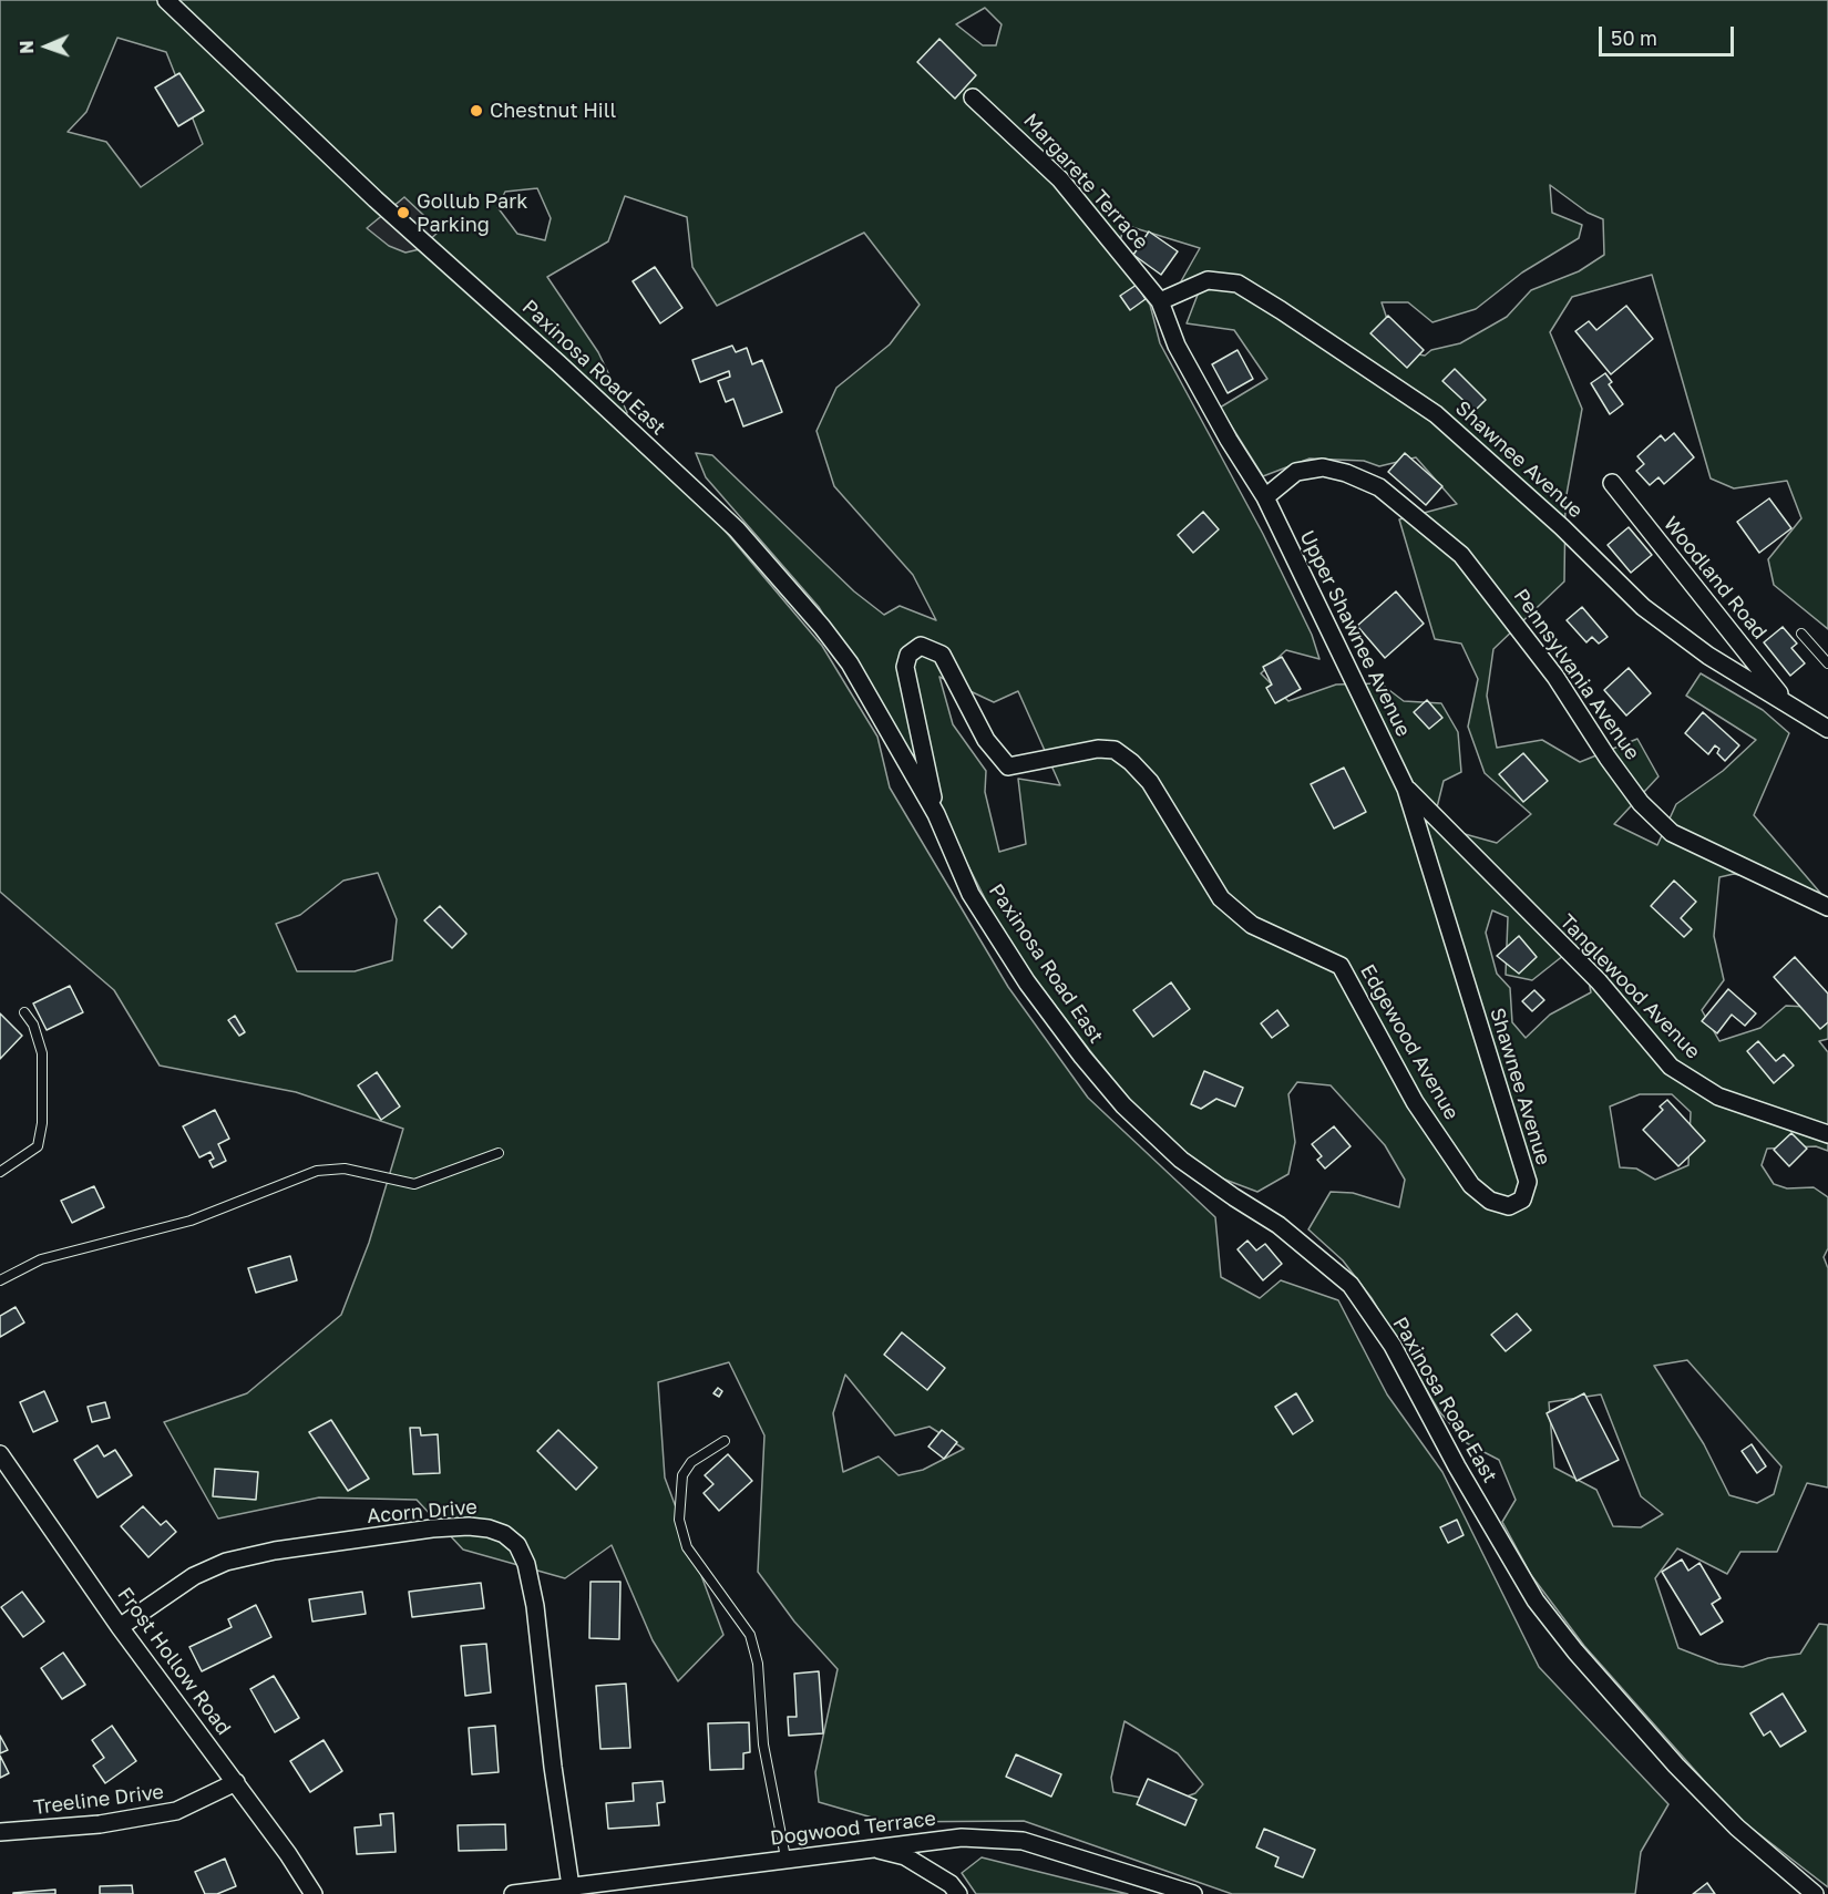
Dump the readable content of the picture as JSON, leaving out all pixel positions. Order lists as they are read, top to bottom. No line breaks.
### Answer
{"streets":{"street":["Margarete Terrace","Paxinosa Road East","Shawnee Avenue","Woodland Road","Upper Shawnee Avenue","Pennsylvania Avenue","Tanglewood Avenue","Edgewood Avenue","Acorn Drive","Frost Hollow Road","Treeline Drive","Dogwood Terrace"]},"crossings":[["Margarete Terrace","Shawnee Avenue"],["Margarete Terrace","Upper Shawnee Avenue"],["Paxinosa Road East","Edgewood Avenue"],["Shawnee Avenue","Woodland Road"],["Shawnee Avenue","Upper Shawnee Avenue"],["Shawnee Avenue","Edgewood Avenue"],["Upper Shawnee Avenue","Pennsylvania Avenue"],["Upper Shawnee Avenue","Tanglewood Avenue"],["Acorn Drive","Frost Hollow Road"],["Acorn Drive","Dogwood Terrace"],["Frost Hollow Road","Treeline Drive"]],"places":["Chestnut Hill","Gollub Park Parking"],"scale_bar":"50 m","north":"left"}
